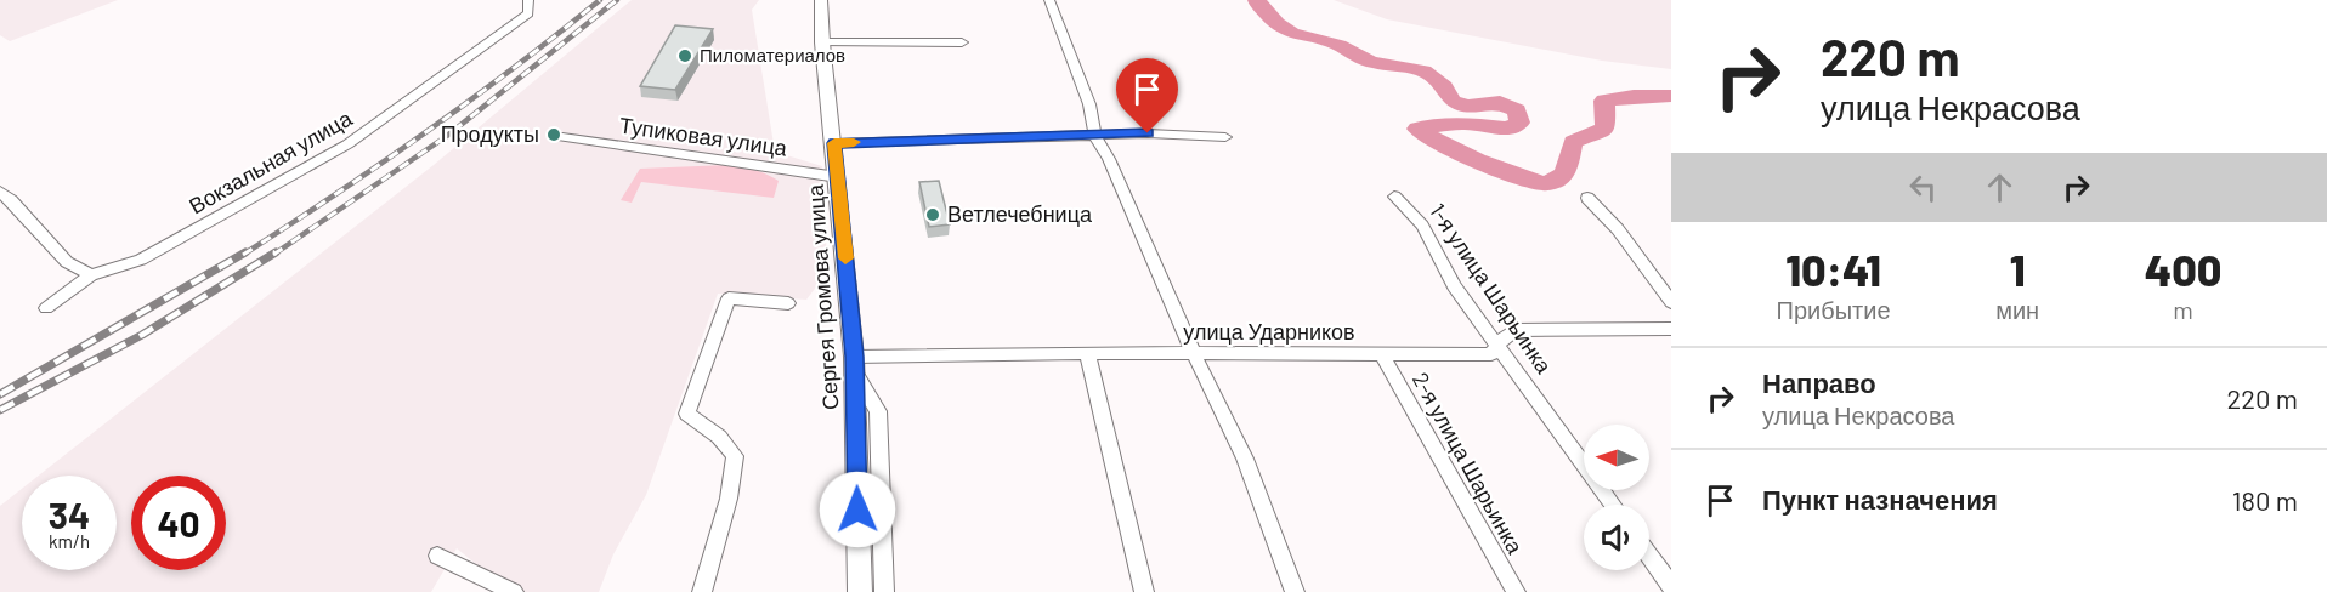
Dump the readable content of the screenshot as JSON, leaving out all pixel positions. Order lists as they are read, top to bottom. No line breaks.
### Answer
{"streets":{"street":["Тупиковая улица","Вокзальная улица","1-я улица Шарьинка","Сергея Громова улица","улица Ударников","2-я улица Шарьинка"]},"crossings":[["Тупиковая улица","Сергея Громова улица"],["1-я улица Шарьинка","улица Ударников"],["Сергея Громова улица","улица Ударников"],["улица Ударников","2-я улица Шарьинка"]],"places":["Пиломатериалов","Продукты","Ветлечебница"],"north":"left","page":{"turn":["220 m","улица Некрасова"],"eta":["10:41","Прибытие","1","мин","400","m"],"list":[{"name":"Направо","note":"улица Некрасова","value":"220 m"},{"name":"Пункт назначения","value":"180 m"}],"speed":"34 km/h","limit":"40"}}
